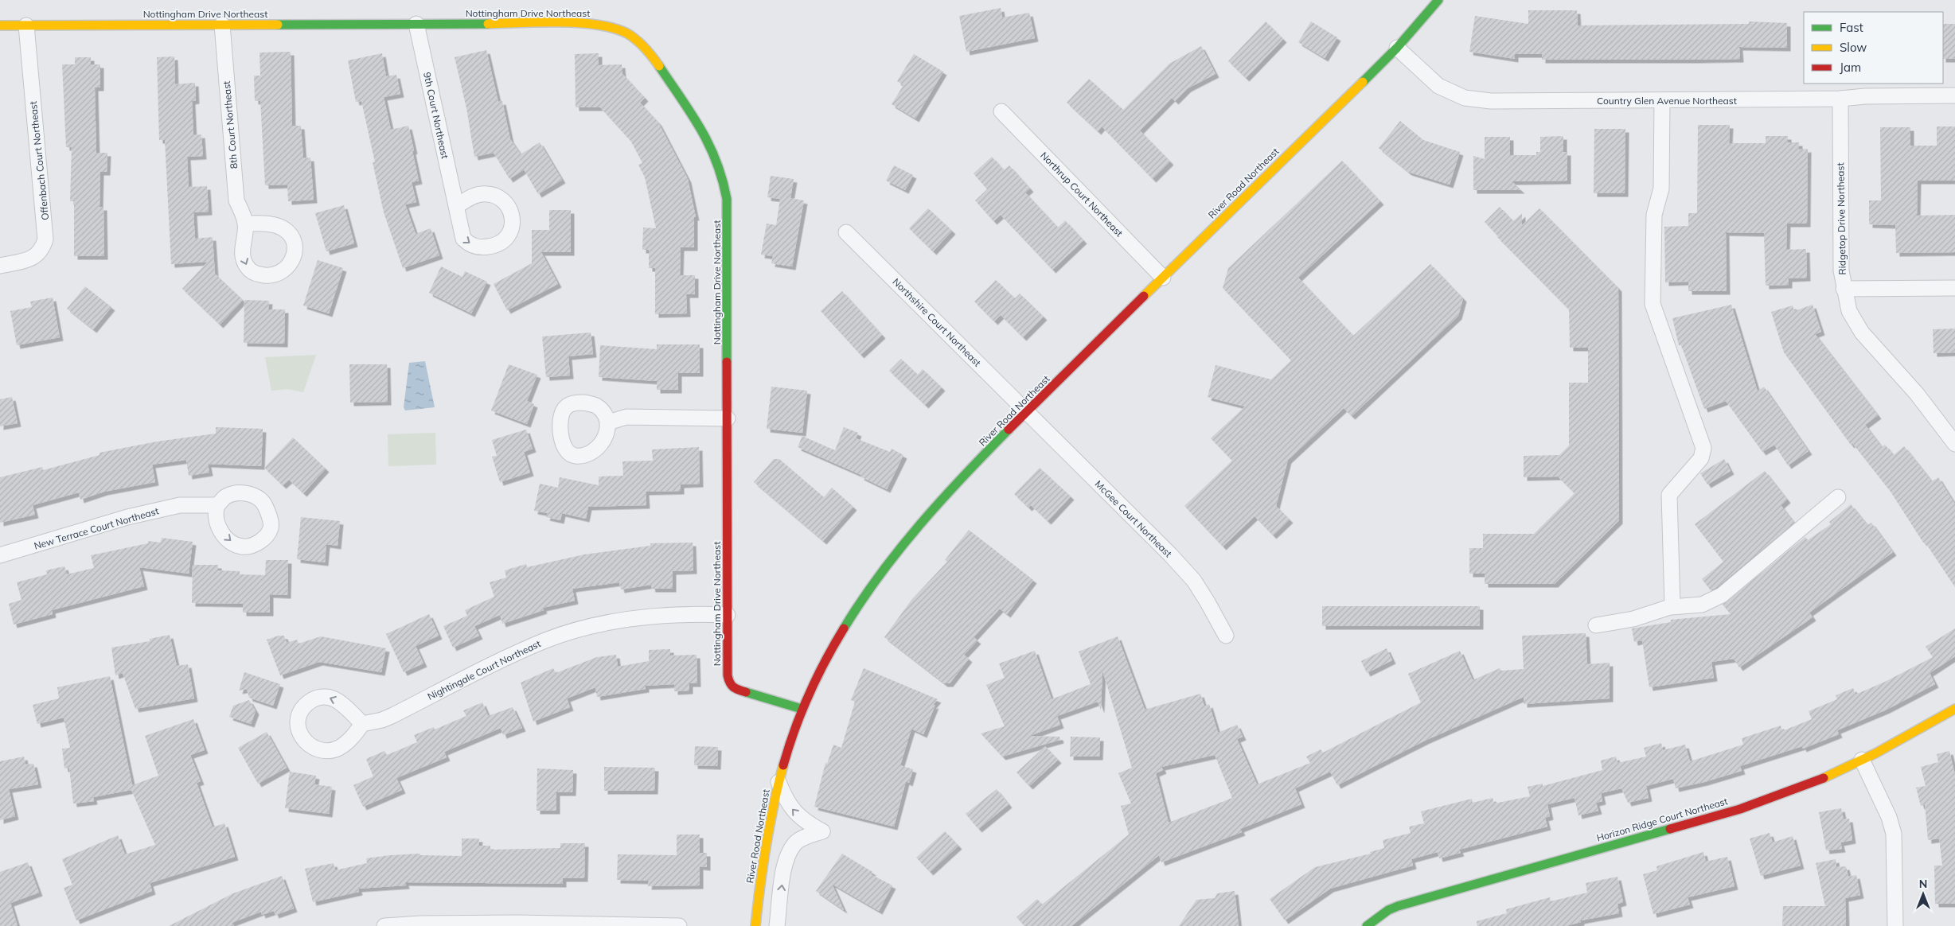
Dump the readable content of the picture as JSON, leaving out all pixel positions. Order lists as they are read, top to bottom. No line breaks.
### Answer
{"streets":{"street":["Nottingham Drive Northeast","Country Glen Avenue Northeast","9th Court Northeast","8th Court Northeast","Offenbach Court Northeast","River Road Northeast","Northrup Court Northeast","Ridgetop Drive Northeast","Northshire Court Northeast","McGee Court Northeast","New Terrace Court Northeast","Nightingale Court Northeast","Horizon Ridge Court Northeast"]},"crossings":[["Nottingham Drive Northeast","9th Court Northeast"],["Nottingham Drive Northeast","8th Court Northeast"],["Nottingham Drive Northeast","Offenbach Court Northeast"],["Nottingham Drive Northeast","River Road Northeast"],["Nottingham Drive Northeast","Nightingale Court Northeast"],["Country Glen Avenue Northeast","River Road Northeast"],["Country Glen Avenue Northeast","Ridgetop Drive Northeast"],["River Road Northeast","Northrup Court Northeast"],["River Road Northeast","Northshire Court Northeast"],["River Road Northeast","McGee Court Northeast"],["Northshire Court Northeast","McGee Court Northeast"]],"legend":["Fast","Slow","Jam"],"north":"top"}
